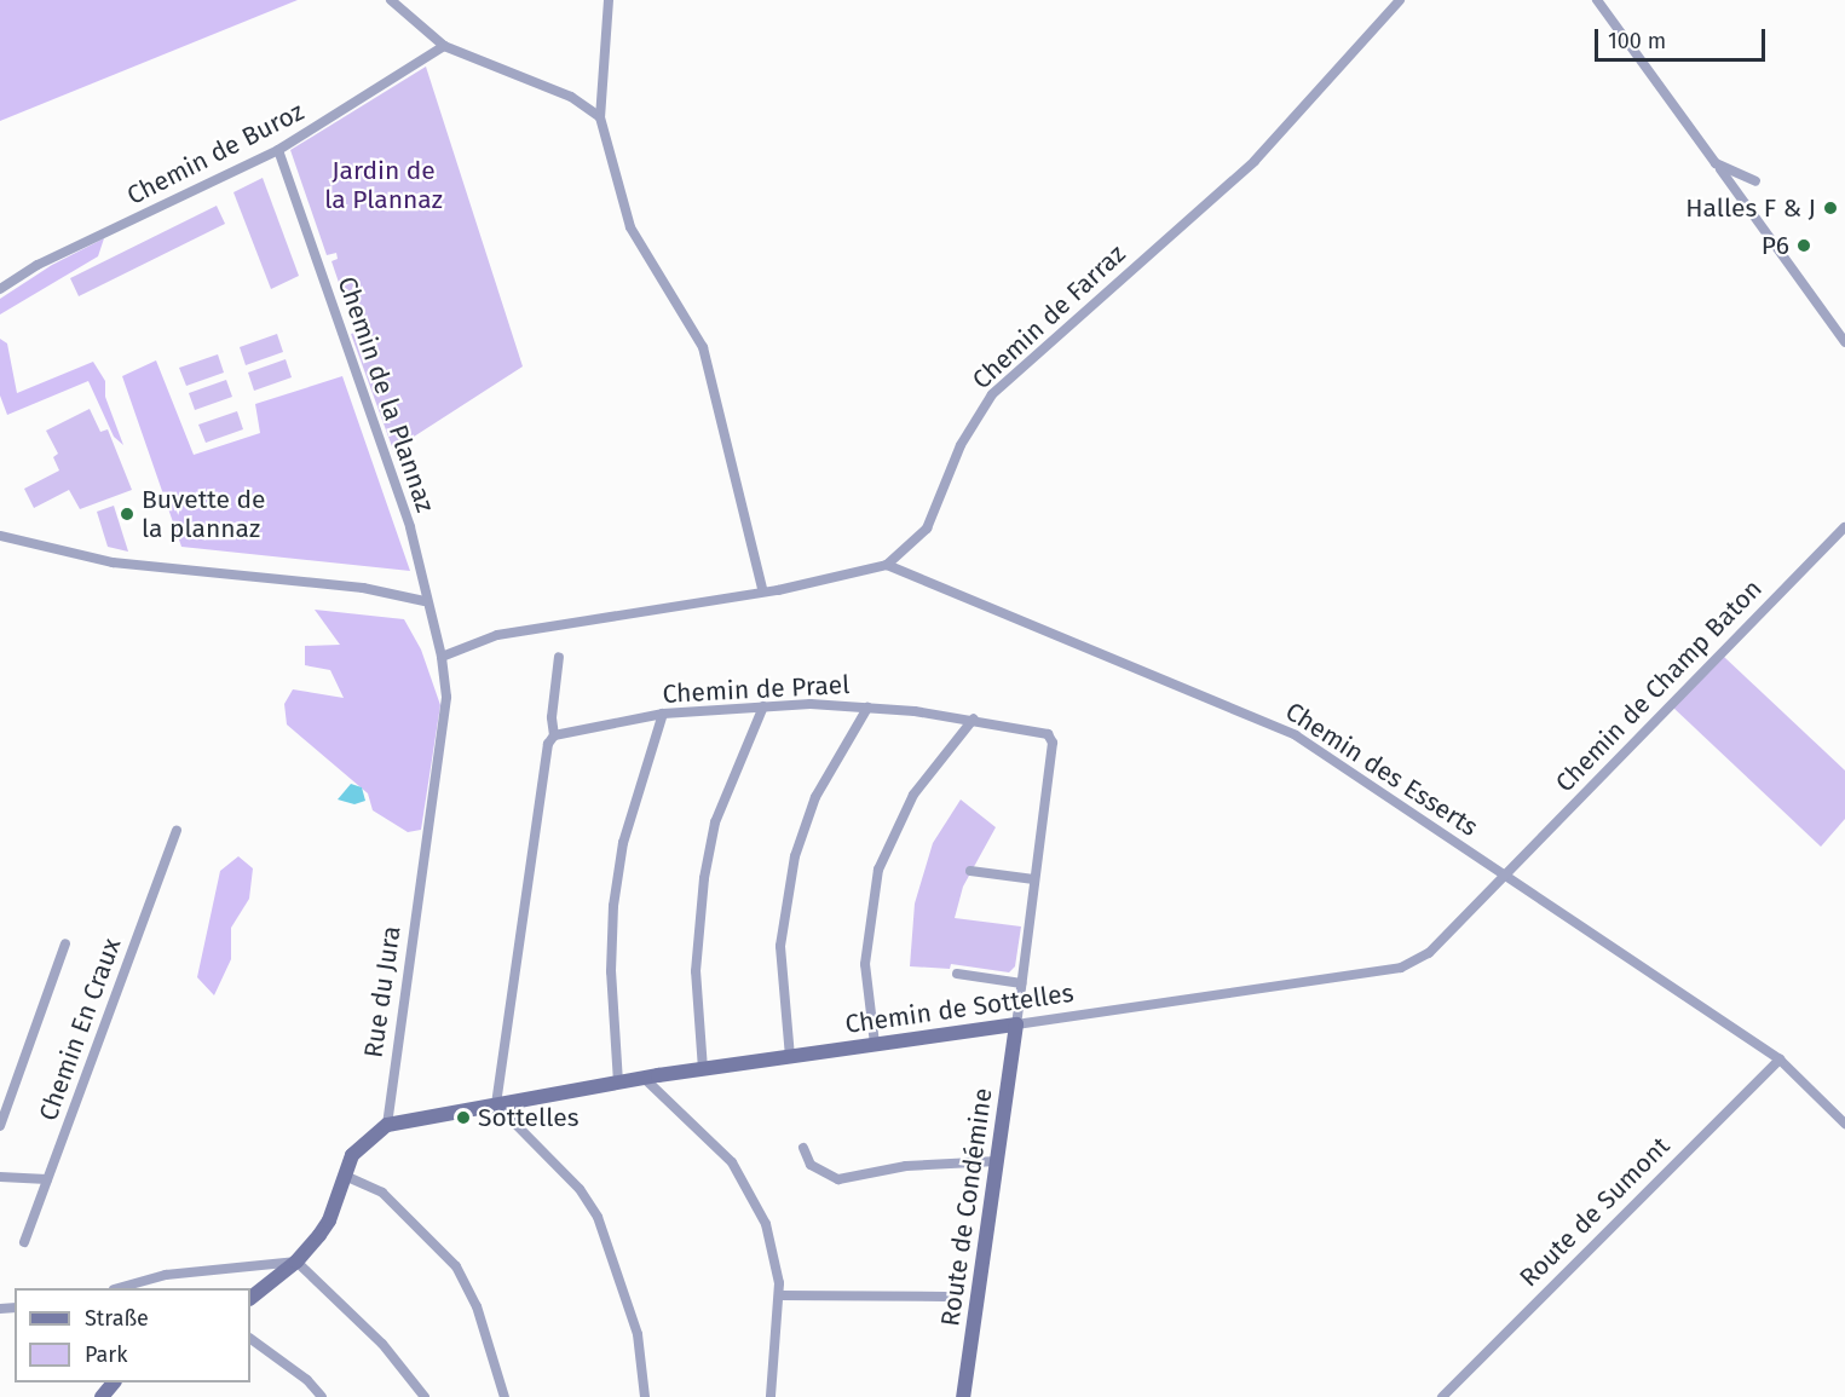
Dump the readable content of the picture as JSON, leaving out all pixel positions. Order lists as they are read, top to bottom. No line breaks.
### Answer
{"streets":{"street":["Chemin de Buroz","Chemin de Farraz","Chemin de la Plannaz","Chemin de Champ Baton","Chemin de Prael","Chemin des Esserts","Rue du Jura","Chemin de Sottelles","Chemin En Craux","Route de Condémine","Route de Sumont"]},"crossings":[["Chemin de Buroz","Chemin de la Plannaz"],["Chemin de Farraz","Chemin des Esserts"],["Chemin de la Plannaz","Rue du Jura"],["Chemin de Champ Baton","Chemin des Esserts"],["Chemin de Champ Baton","Chemin de Sottelles"],["Chemin des Esserts","Chemin de Sottelles"],["Chemin des Esserts","Route de Sumont"],["Rue du Jura","Chemin de Sottelles"],["Chemin de Sottelles","Route de Condémine"]],"parks":["Jardin de la Plannaz"],"places":["Halles F & J","P6","Buvette de la plannaz","Sottelles"],"legend":["Straße","Park"],"scale_bar":"100 m"}
